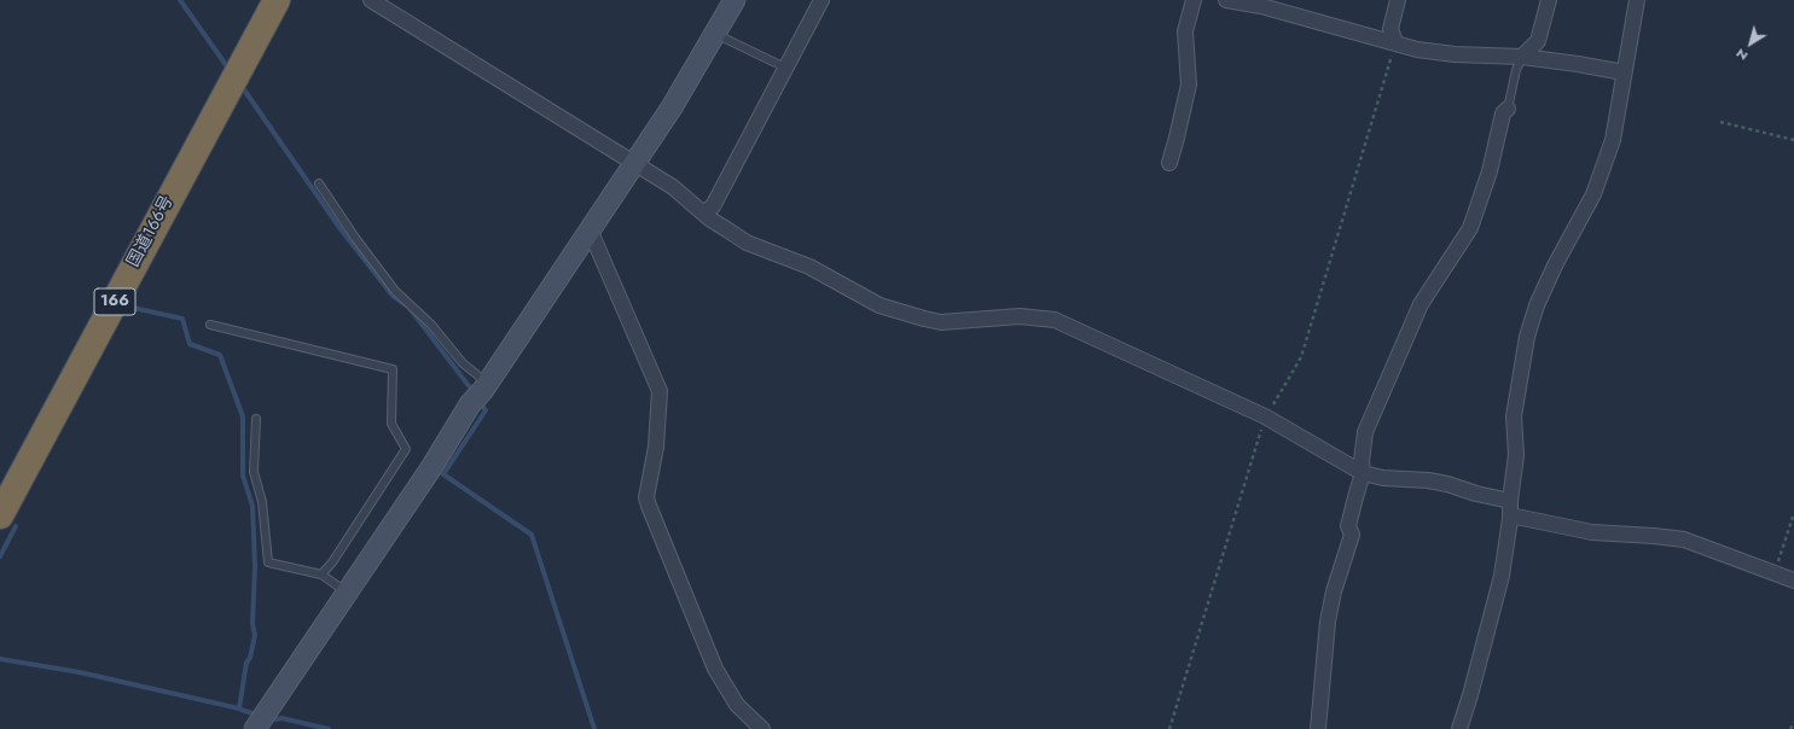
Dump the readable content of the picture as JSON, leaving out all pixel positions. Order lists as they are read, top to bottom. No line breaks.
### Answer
{"streets":{"highway":["国道166号","166"]},"north":"bottom left"}
